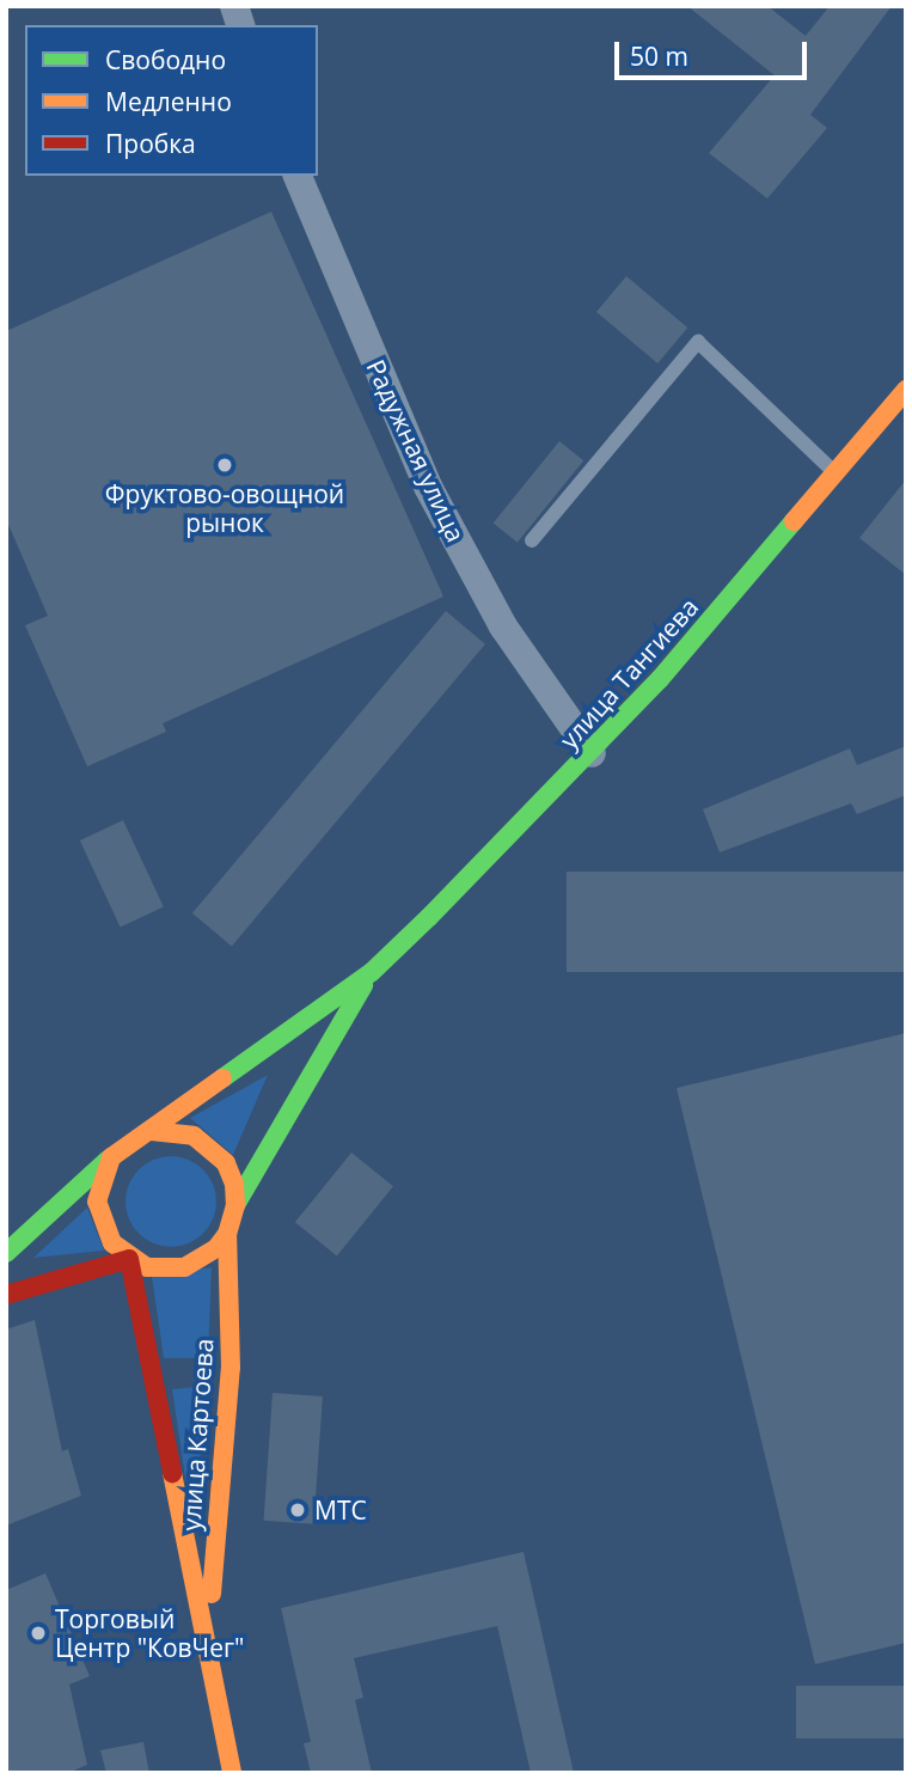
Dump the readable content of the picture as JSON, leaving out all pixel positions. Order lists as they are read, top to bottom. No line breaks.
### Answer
{"streets":{"main road":["улица Тангиева","улица Картоева"],"street":["Радужная улица"]},"crossings":[["Радужная улица","улица Тангиева"]],"places":["Фруктово-овощной рынок","МТС","Торговый Центр \"КовЧег\""],"legend":["Свободно","Медленно","Пробка"],"scale_bar":"50 m"}
